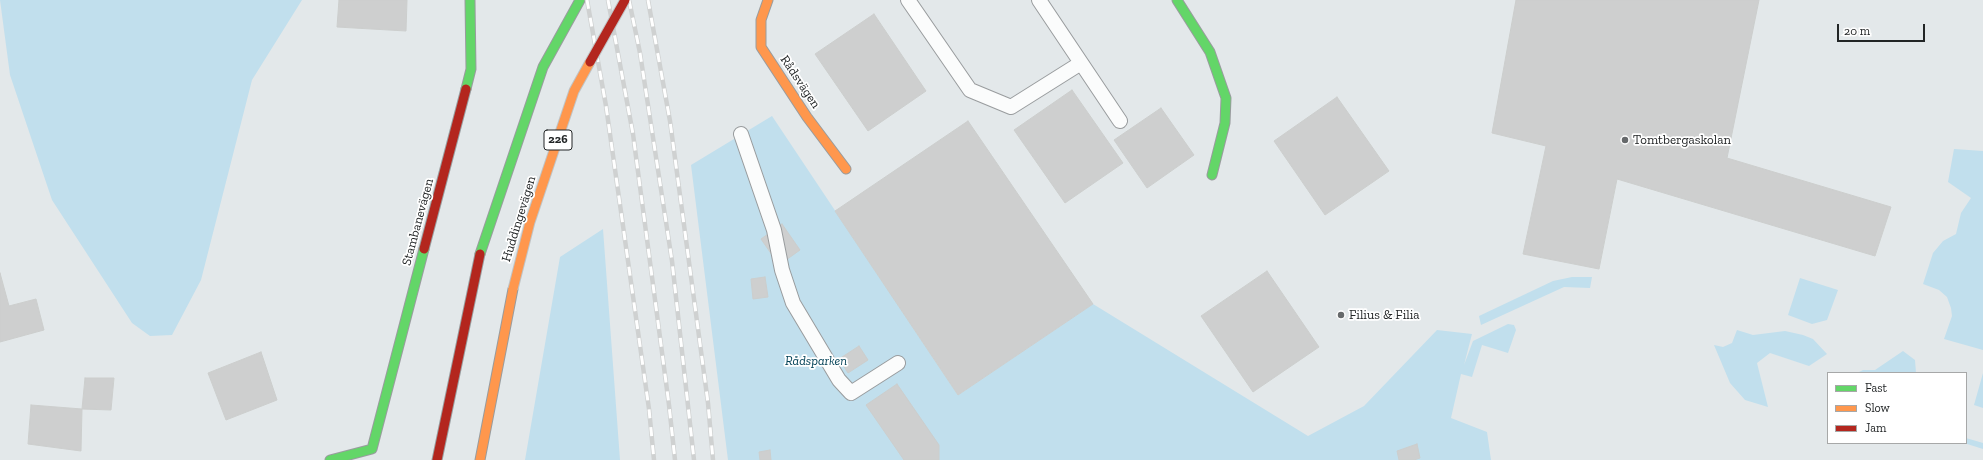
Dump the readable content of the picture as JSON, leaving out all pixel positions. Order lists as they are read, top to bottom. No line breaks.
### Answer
{"streets":{"main road":["Rådsvägen","226","Huddingevägen","Stambanevägen"]},"parks":["Rådsparken"],"places":["Tomtbergaskolan","Filius & Filia"],"legend":["Fast","Slow","Jam"],"scale_bar":"20 m"}
